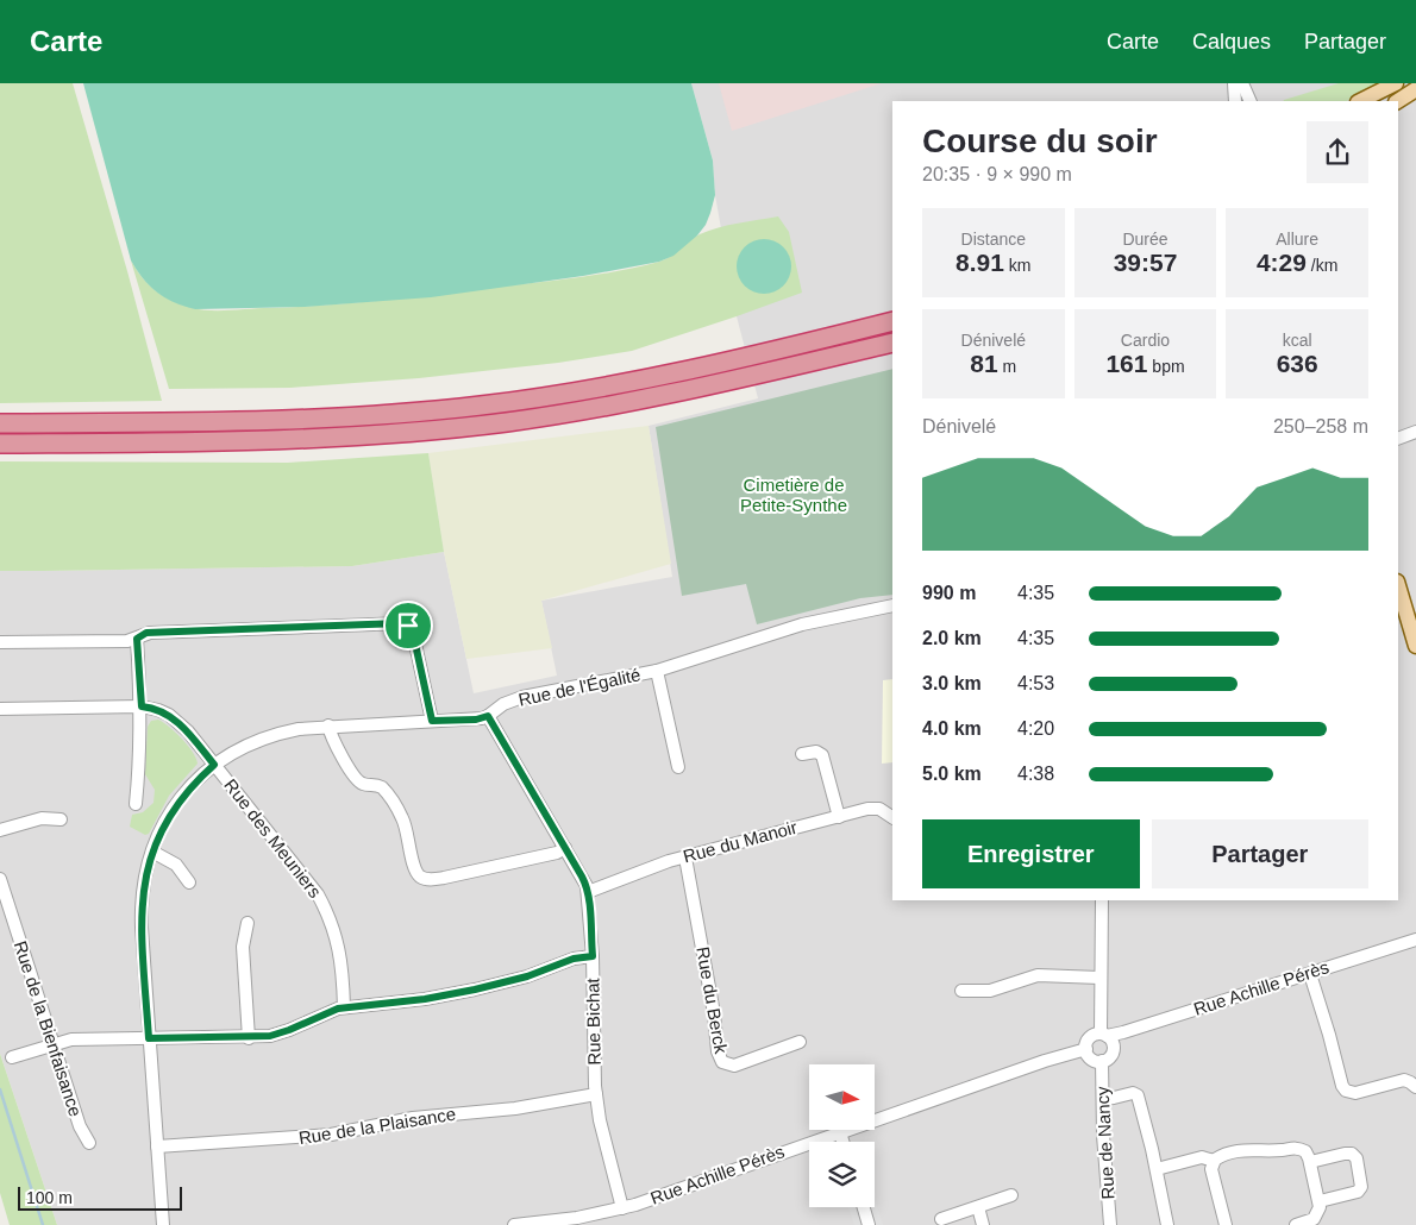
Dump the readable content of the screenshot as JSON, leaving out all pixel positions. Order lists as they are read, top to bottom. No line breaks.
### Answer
{"streets":{"street":["Rue de l'Égalité","Rue des Meuniers","Rue du Manoir","Rue Achille Pérès","Rue du Berck","Rue Bichat","Rue de la Bienfaisance","Rue de la Plaisance","Rue de Nancy"]},"crossings":[["Rue de l'Égalité","Rue des Meuniers"],["Rue de l'Égalité","Rue Bichat"],["Rue de l'Égalité","Rue de la Plaisance"],["Rue du Manoir","Rue du Berck"],["Rue du Manoir","Rue Bichat"],["Rue Achille Pérès","Rue Bichat"],["Rue Achille Pérès","Rue de Nancy"],["Rue Bichat","Rue de la Plaisance"]],"parks":["Cimetière de Petite-Synthe"],"scale_bar":"100 m","north":"right","page":{"header":"Carte","nav":["Carte","Calques","Partager"],"heading":["Course du soir","20:35 · 9 × 990 m"],"stats":[["Distance","8.91 km"],["Durée","39:57"],["Allure","4:29 /km"],["Dénivelé","81 m"],["Cardio","161 bpm"],["kcal","636"]],"chart":["Dénivelé","250–258 m"],"list":[{"name":"990 m","note":"4:35"},{"name":"2.0 km","note":"4:35"},{"name":"3.0 km","note":"4:53"},{"name":"4.0 km","note":"4:20"},{"name":"5.0 km","note":"4:38"}],"buttons":["Enregistrer","Partager"],"scale":"100 m"}}
